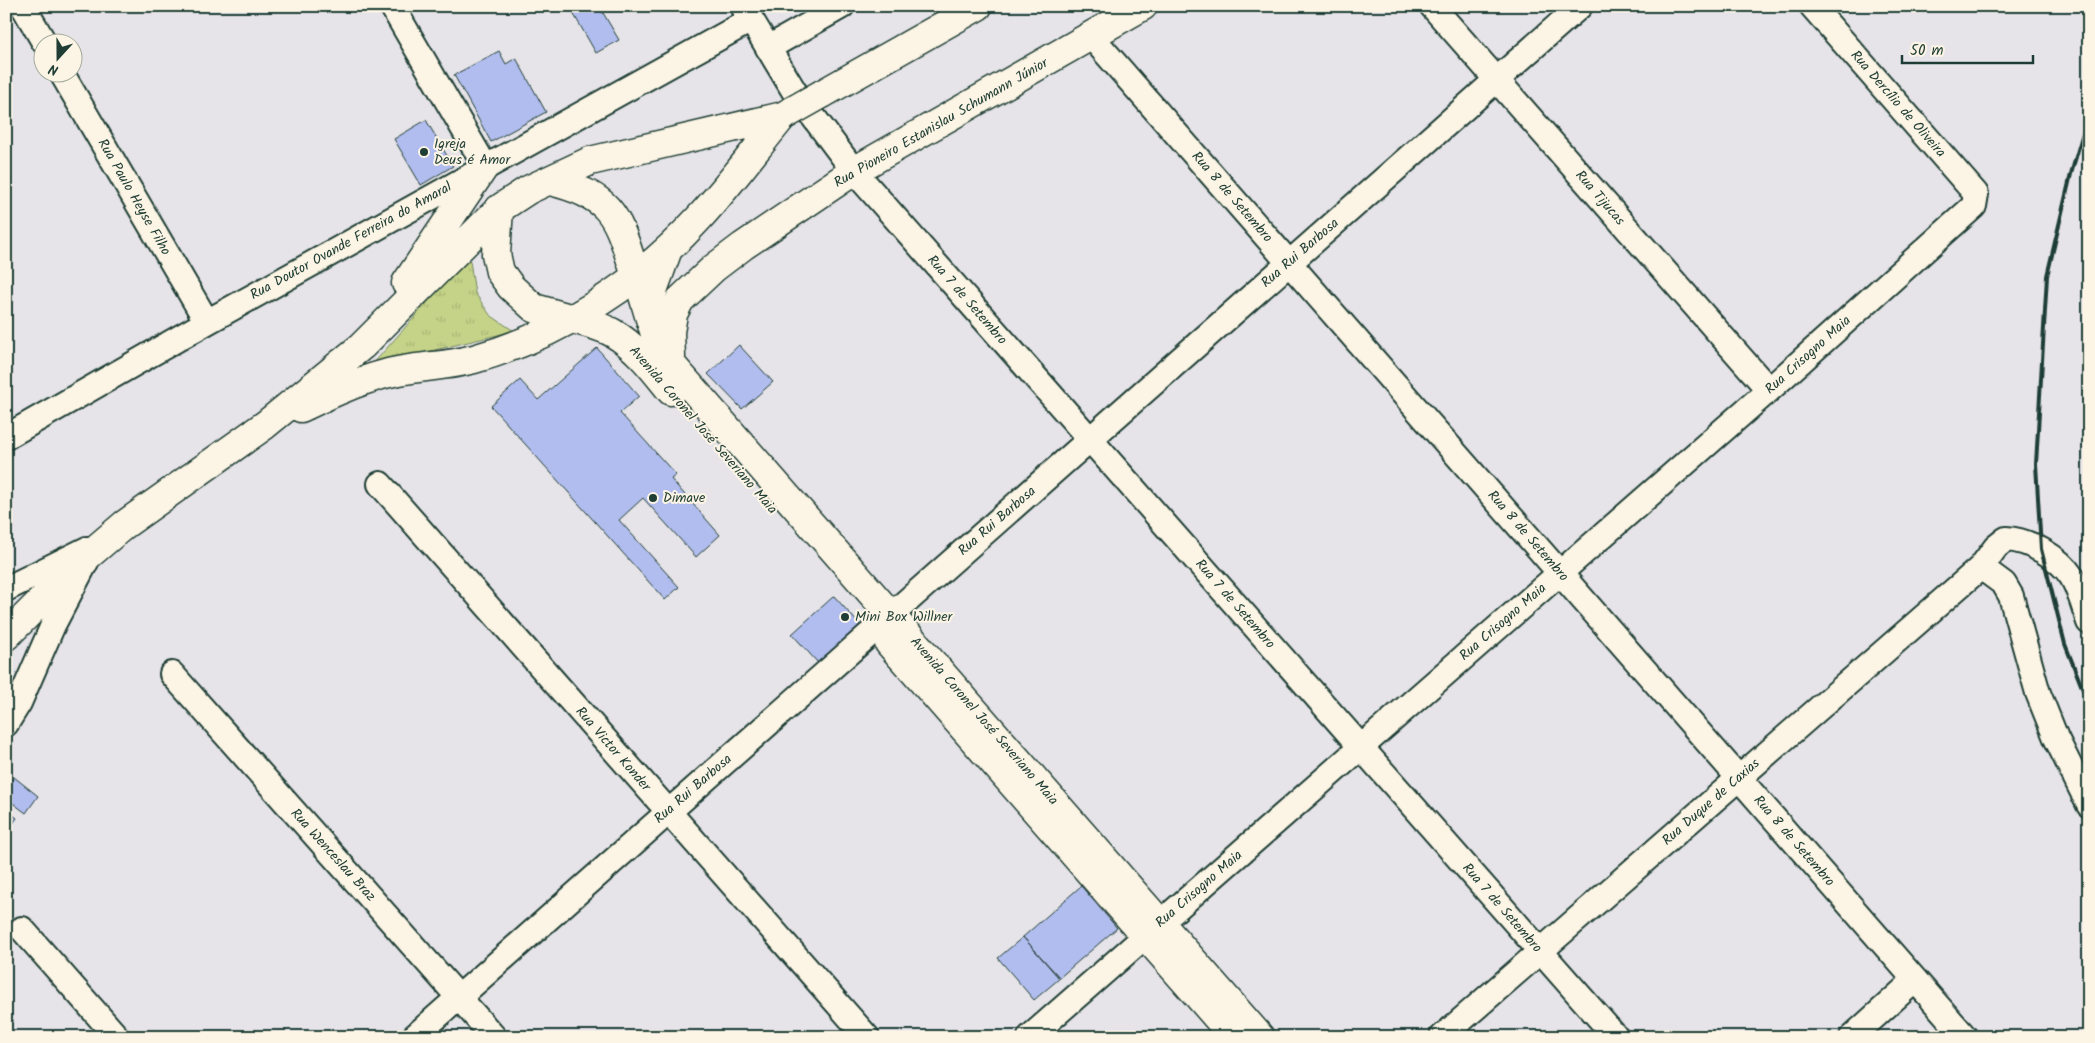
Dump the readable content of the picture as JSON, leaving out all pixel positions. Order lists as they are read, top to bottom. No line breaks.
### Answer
{"streets":{"main road":["Rua Pioneiro Estanislau Schumann Júnior","Avenida Coronel José Severiano Maia"],"street":["Rua Dercílio de Oliveira","Rua Paulo Heyse Filho","Rua 8 de Setembro","Rua Tijucas","Rua Doutor Ovande Ferreira do Amaral","Rua Rui Barbosa","Rua 7 de Setembro","Rua Crisogno Maia","Rua Victor Konder","Rua Duque de Caxias","Rua Wenceslau Braz"]},"crossings":[["Rua Dercílio de Oliveira","Rua Crisogno Maia"],["Rua Pioneiro Estanislau Schumann Júnior","Rua 8 de Setembro"],["Rua Pioneiro Estanislau Schumann Júnior","Rua 7 de Setembro"],["Rua Pioneiro Estanislau Schumann Júnior","Avenida Coronel José Severiano Maia"],["Rua Paulo Heyse Filho","Rua Doutor Ovande Ferreira do Amaral"],["Rua 8 de Setembro","Rua Rui Barbosa"],["Rua 8 de Setembro","Rua Crisogno Maia"],["Rua 8 de Setembro","Rua Duque de Caxias"],["Rua Tijucas","Rua Rui Barbosa"],["Rua Tijucas","Rua Crisogno Maia"],["Rua Doutor Ovande Ferreira do Amaral","Rua 7 de Setembro"],["Rua Rui Barbosa","Rua 7 de Setembro"],["Rua Rui Barbosa","Avenida Coronel José Severiano Maia"],["Rua Rui Barbosa","Rua Victor Konder"],["Rua Rui Barbosa","Rua Wenceslau Braz"],["Rua 7 de Setembro","Rua Crisogno Maia"],["Rua 7 de Setembro","Rua Duque de Caxias"],["Rua Crisogno Maia","Avenida Coronel José Severiano Maia"]],"places":["Igreja Deus é Amor","Dimave","Mini Box Willner"],"scale_bar":"50 m","north":"bottom"}
